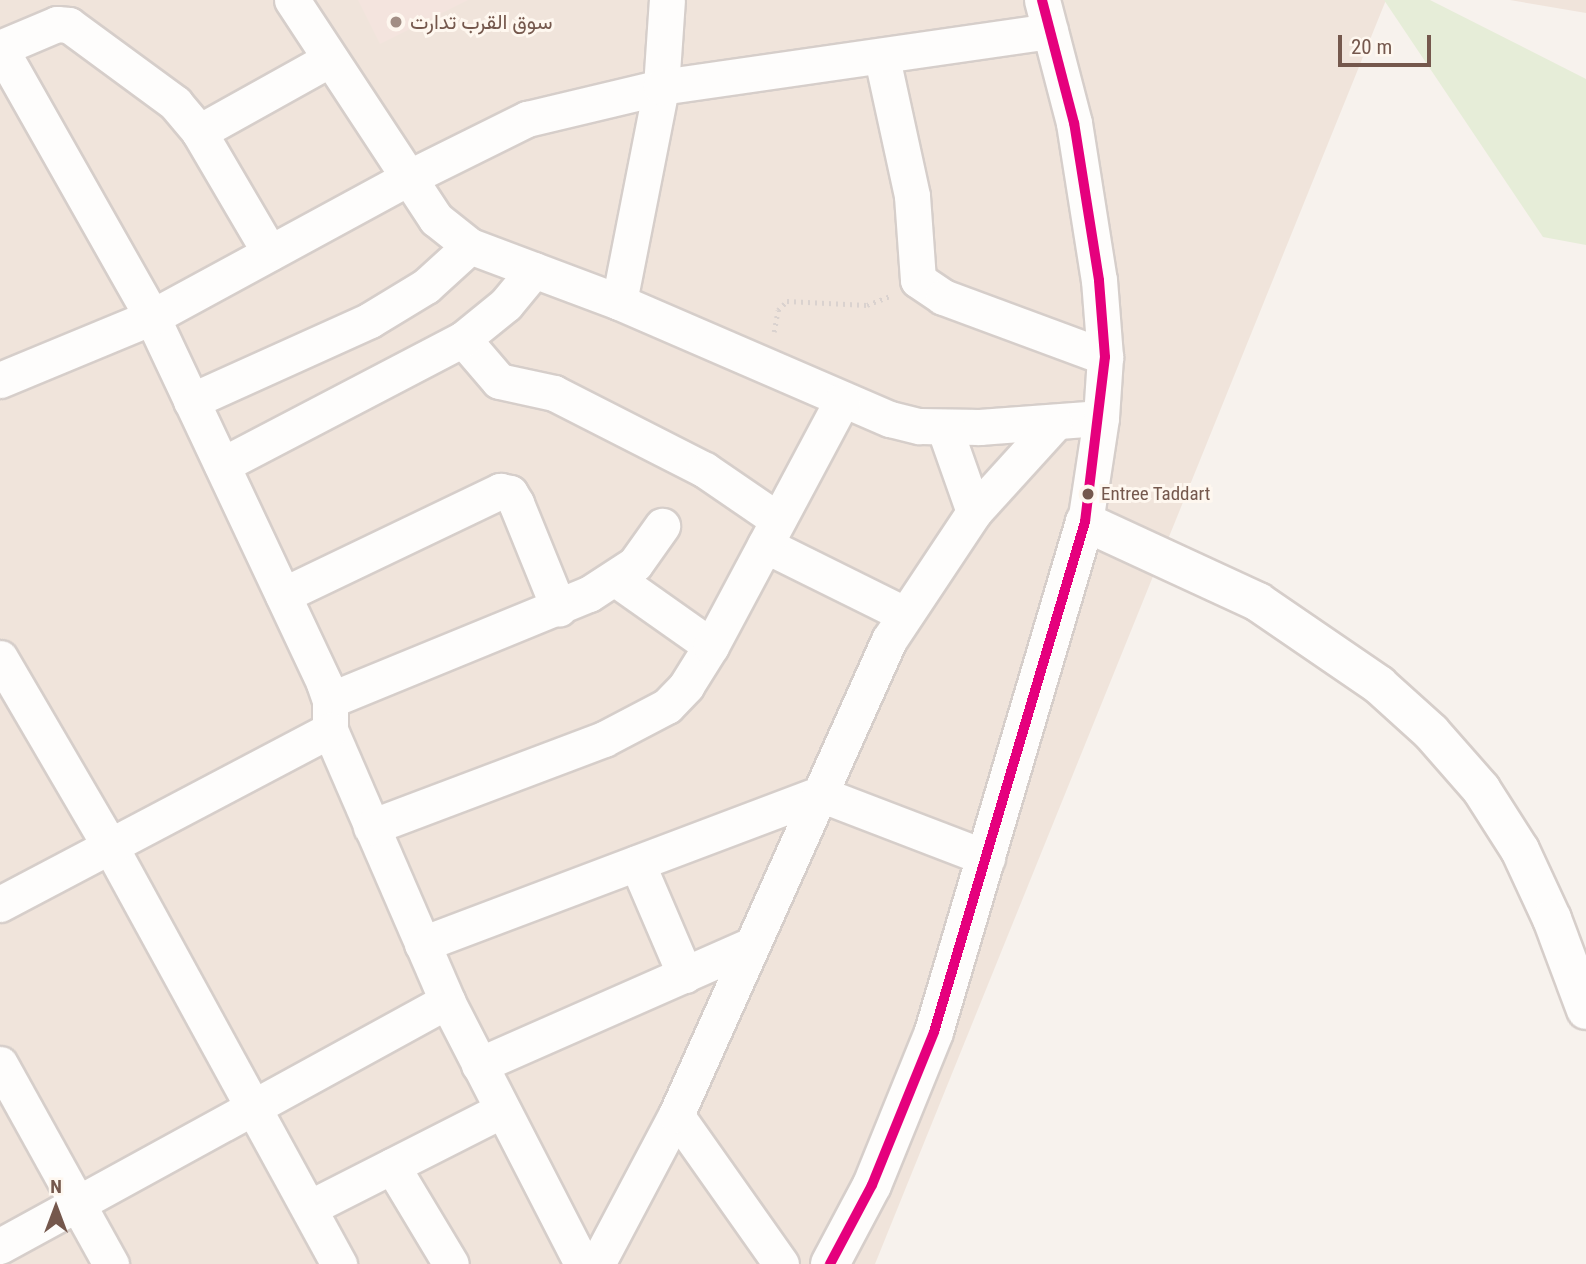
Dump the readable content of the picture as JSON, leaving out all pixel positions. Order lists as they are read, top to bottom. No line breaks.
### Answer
{"places":["سوق القرب تدارت","Entree Taddart"],"scale_bar":"20 m","north":"top"}
